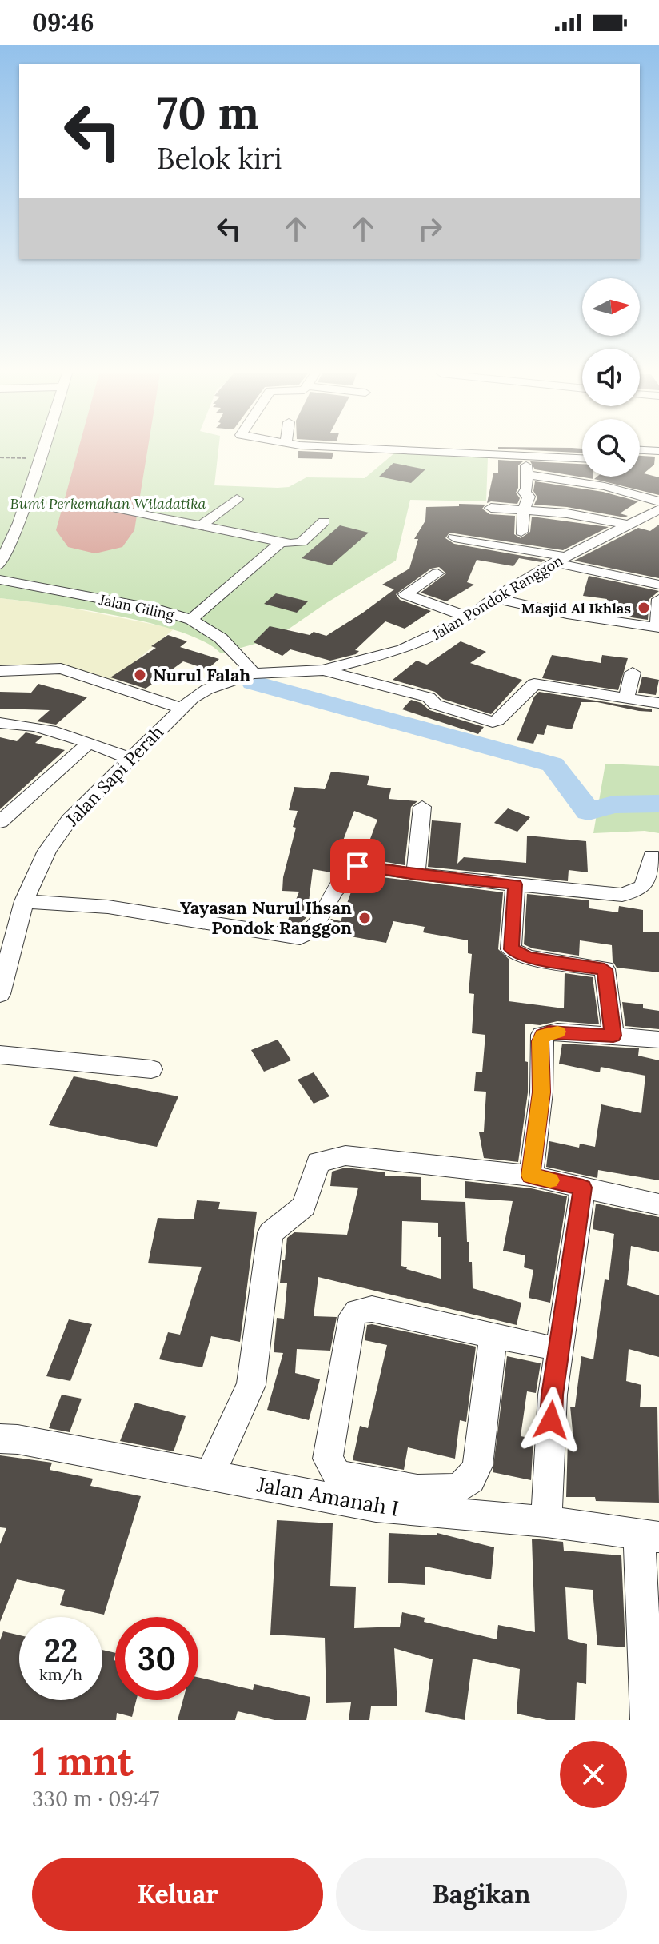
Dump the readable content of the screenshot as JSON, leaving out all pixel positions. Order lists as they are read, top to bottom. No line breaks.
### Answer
{"streets":{"street":["Jalan Pondok Ranggon","Jalan Giling","Jalan Sapi Perah","Jalan Amanah I"]},"crossings":[["Jalan Pondok Ranggon","Jalan Giling"],["Jalan Pondok Ranggon","Jalan Sapi Perah"],["Jalan Giling","Jalan Sapi Perah"]],"parks":["Bumi Perkemahan Wiladatika"],"places":["Masjid Al Ikhlas","Nurul Falah","Yayasan Nurul Ihsan Pondok Ranggon"],"north":"right","page":{"status":"09:46","turn":["70 m","Belok kiri"],"speed":"22 km/h","limit":"30","heading":["1 mnt","330 m · 09:47"],"buttons":["Keluar","Bagikan"]}}
